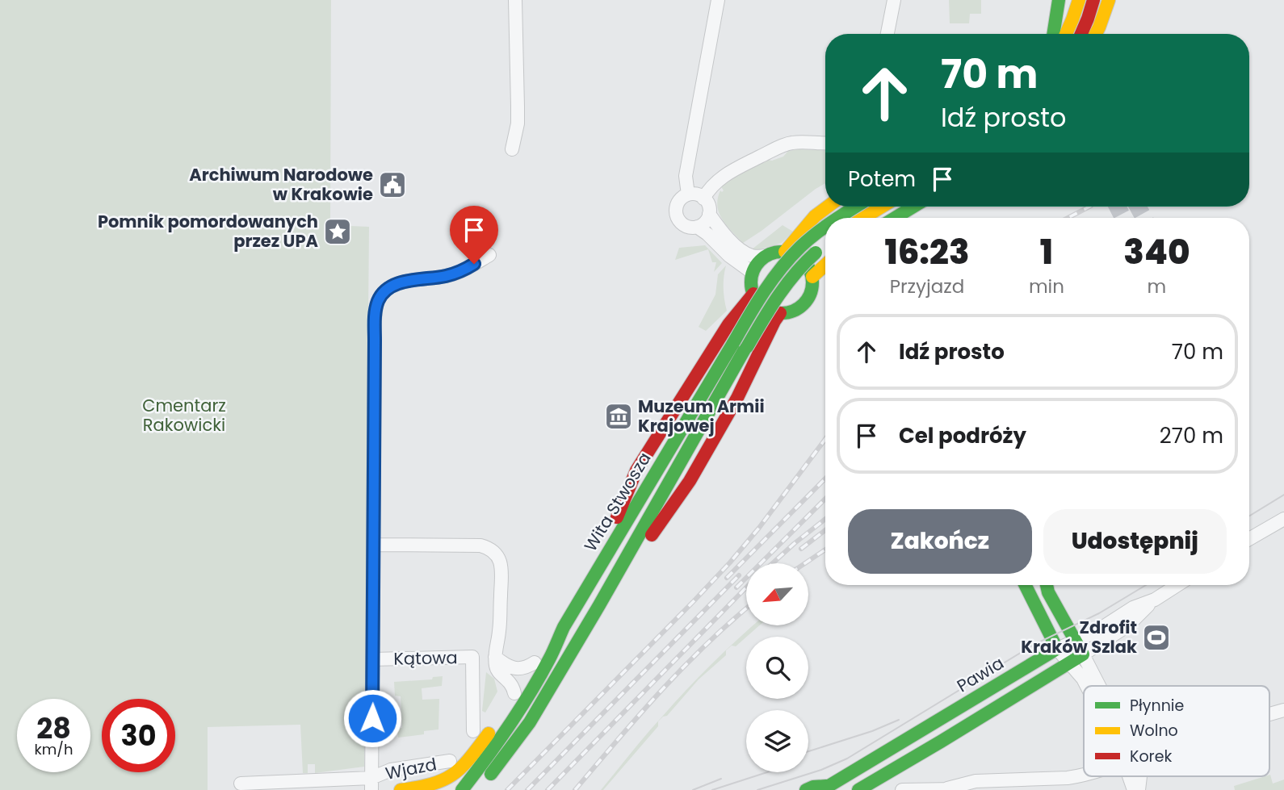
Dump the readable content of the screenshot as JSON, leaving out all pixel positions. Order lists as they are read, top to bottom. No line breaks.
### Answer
{"streets":{"main road":["Wita Stwosza","Pawia"],"street":["Kątowa","Wjazd"]},"parks":["Cmentarz Rakowicki"],"places":{"public building":["Archiwum Narodowe w Krakowie"],"place":["Pomnik pomordowanych przez UPA"],"museum":["Muzeum Armii Krajowej"],"sports":["Zdrofit Kraków Szlak"]},"legend":["Płynnie","Wolno","Korek"],"north":"bottom left","page":{"turn":["70 m","Idź prosto"],"then":"Potem","eta":["16:23","Przyjazd","1","min","340","m"],"list":[{"name":"Idź prosto","value":"70 m"},{"name":"Cel podróży","value":"270 m"}],"buttons":["Zakończ","Udostępnij"],"speed":"28 km/h","limit":"30"}}
